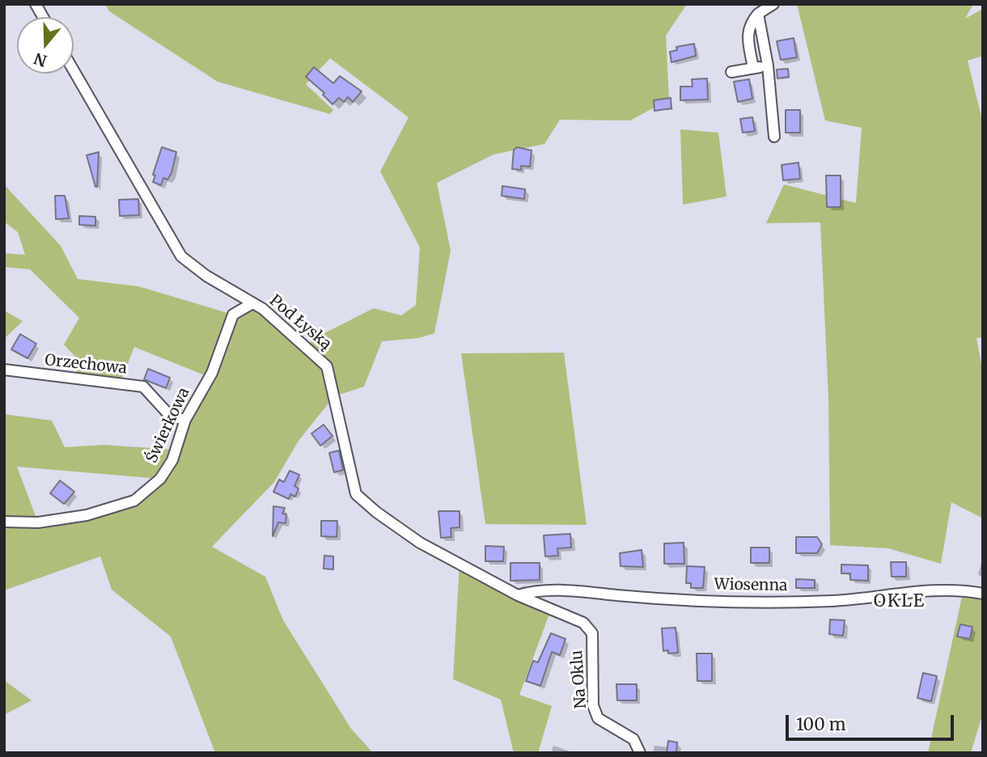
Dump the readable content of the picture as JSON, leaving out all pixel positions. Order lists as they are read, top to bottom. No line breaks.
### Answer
{"streets":{"street":["Pod Łyską","Orzechowa","Świerkowa","Wiosenna","Na Oklu"]},"crossings":[["Pod Łyską","Świerkowa"],["Pod Łyską","Wiosenna"],["Pod Łyską","Na Oklu"],["Orzechowa","Świerkowa"],["Wiosenna","Na Oklu"]],"districts":["OKLE"],"scale_bar":"100 m","north":"bottom"}
